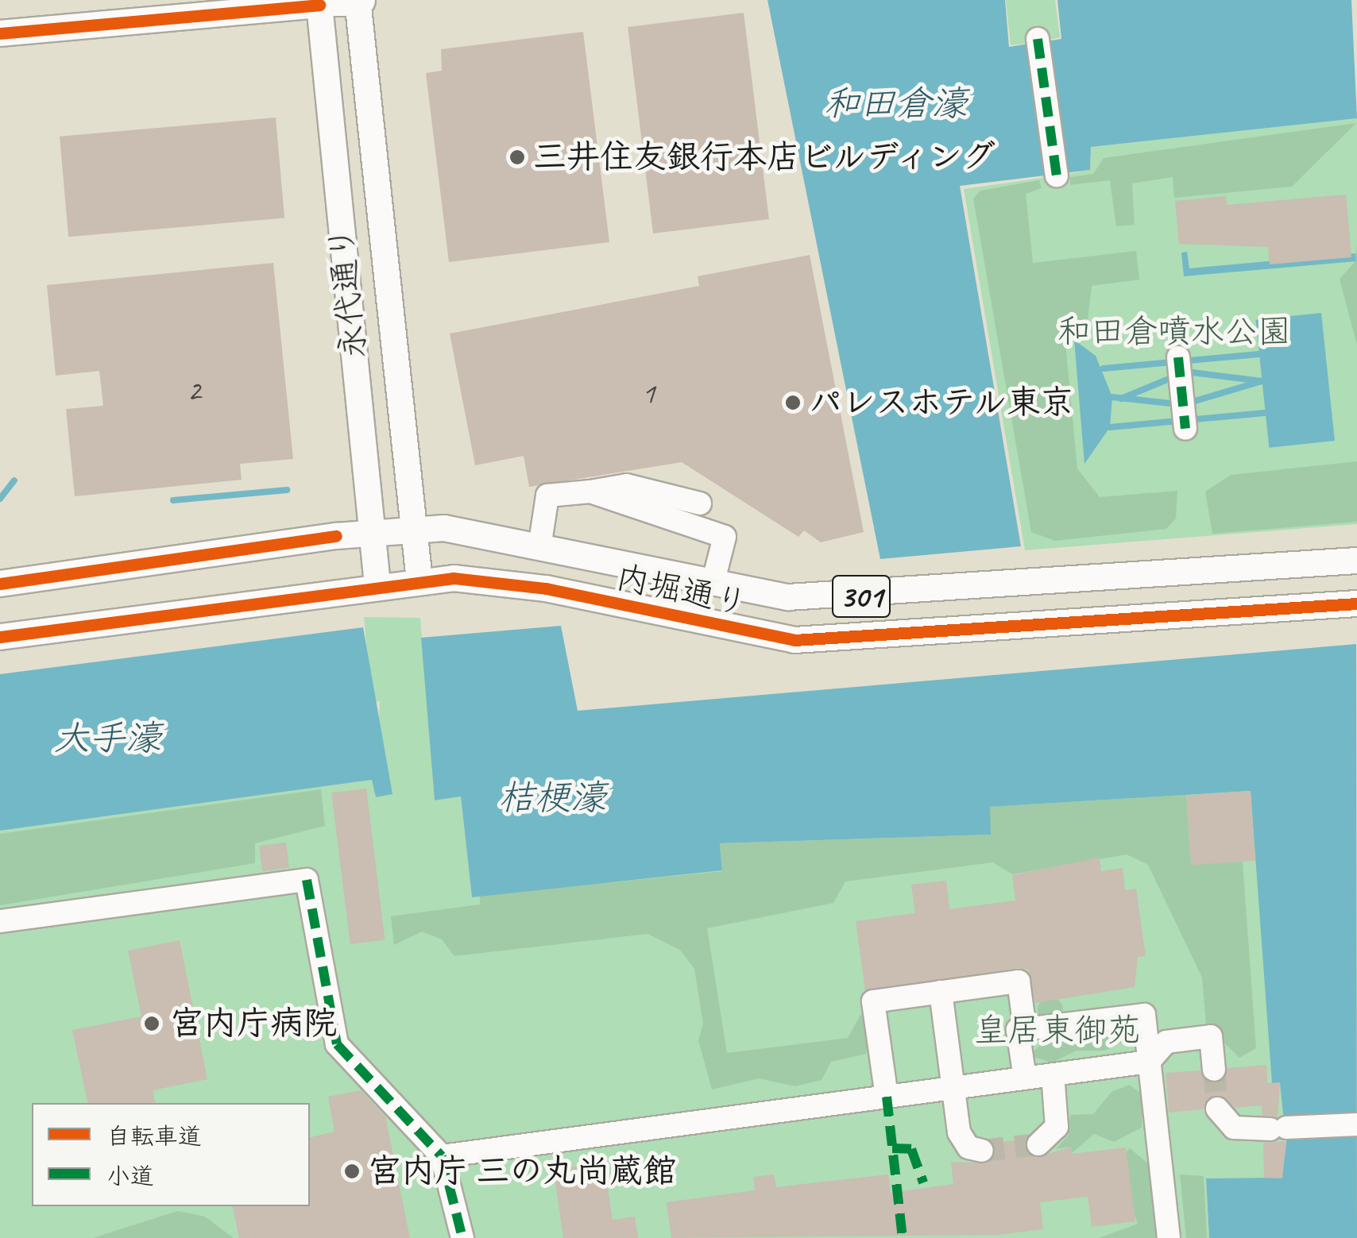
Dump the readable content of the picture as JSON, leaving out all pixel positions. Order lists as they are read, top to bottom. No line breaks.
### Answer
{"streets":{"main road":["永代通り","内堀通り","301"]},"crossings":[["永代通り","内堀通り"]],"water":["和田倉濠","大手濠","桔梗濠"],"parks":["和田倉噴水公園","皇居東御苑"],"places":["三井住友銀行本店ビルディング","パレスホテル東京","宮内庁病院","宮内庁 三の丸尚蔵館"],"house_numbers":["2","1"],"legend":["自転車道","小道"]}
